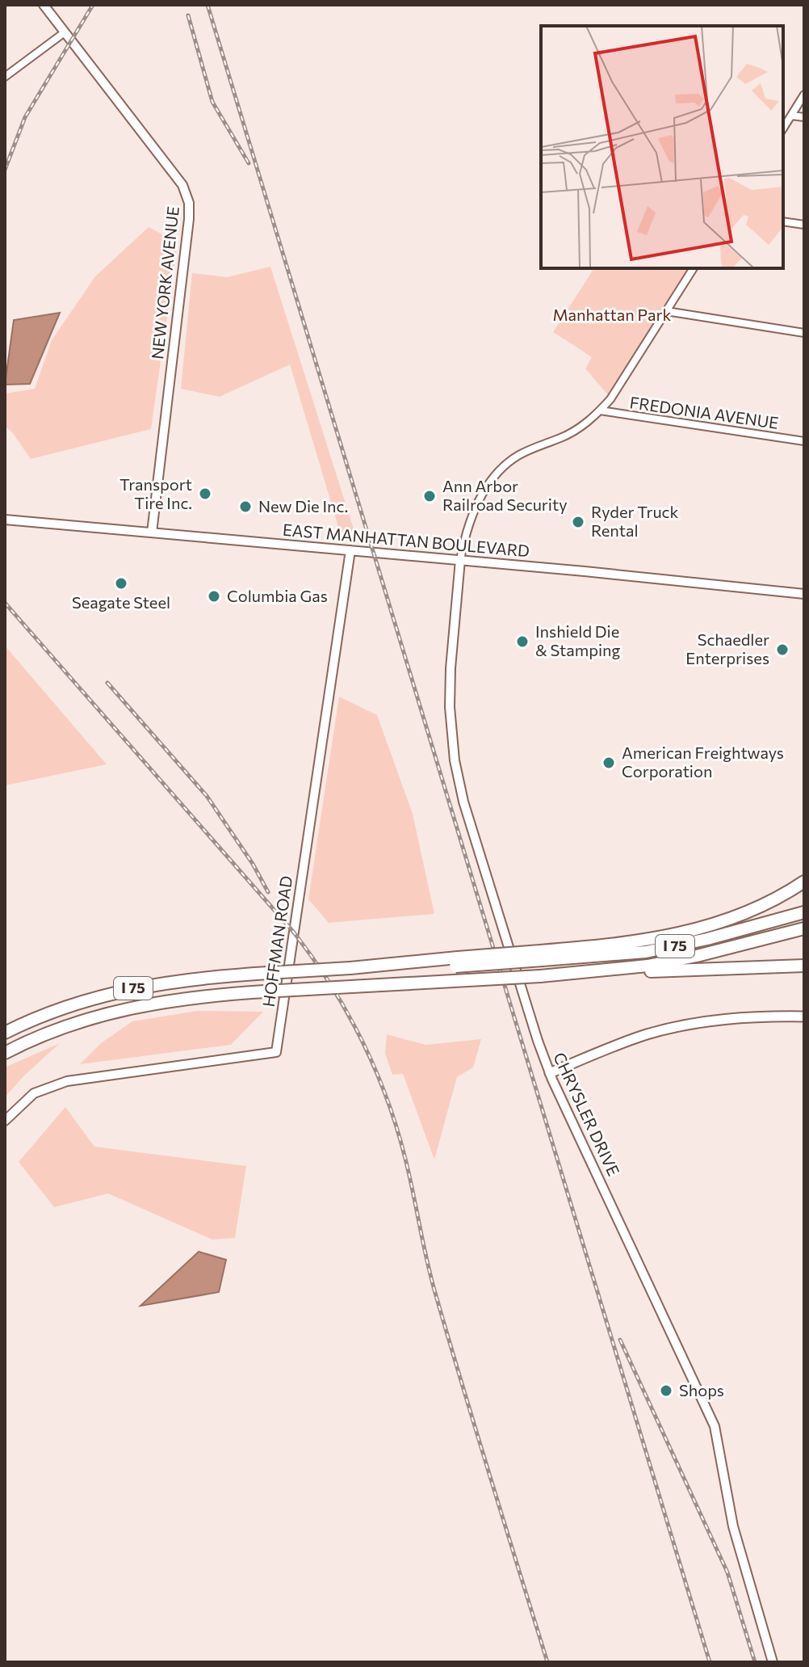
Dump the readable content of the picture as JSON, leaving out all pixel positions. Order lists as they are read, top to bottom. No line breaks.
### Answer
{"streets":{"highway":["I 75"],"street":["NEW YORK AVENUE","FREDONIA AVENUE","EAST MANHATTAN BOULEVARD","HOFFMAN ROAD","CHRYSLER DRIVE"]},"crossings":[["NEW YORK AVENUE","EAST MANHATTAN BOULEVARD"],["EAST MANHATTAN BOULEVARD","HOFFMAN ROAD"],["EAST MANHATTAN BOULEVARD","CHRYSLER DRIVE"]],"parks":["Manhattan Park"],"places":["Transport Tire Inc.","Ann Arbor Railroad Security","New Die Inc.","Ryder Truck Rental","Seagate Steel","Columbia Gas","Inshield Die & Stamping","Schaedler Enterprises","American Freightways Corporation","Shops"]}
